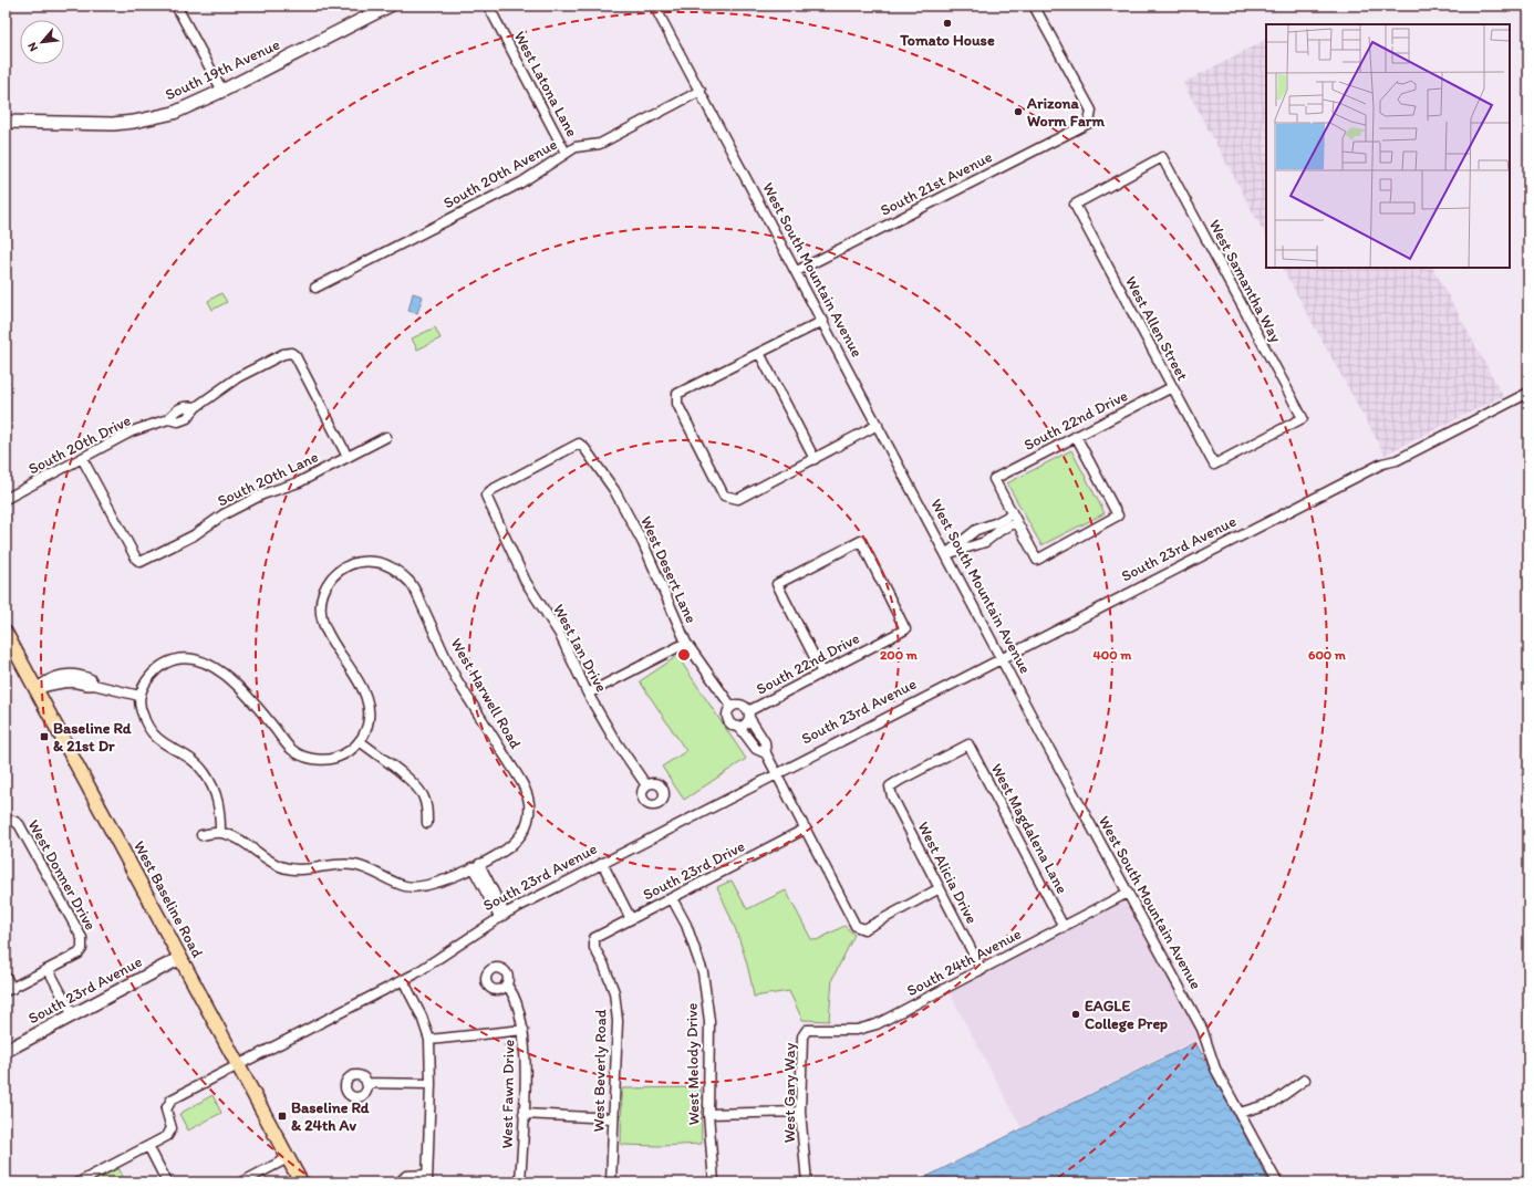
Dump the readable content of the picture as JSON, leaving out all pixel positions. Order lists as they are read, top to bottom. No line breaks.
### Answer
{"streets":{"main road":["South 19th Avenue","South 23rd Avenue","West Baseline Road"],"street":["West Latona Lane","South 20th Avenue","South 21st Avenue","West South Mountain Avenue","West Samantha Way","West Allen Street","South 22nd Drive","South 20th Drive","South 20th Lane","West Desert Lane","West Ian Drive","West Harwell Road","West Magdalena Lane","South 23rd Drive","West Alicia Drive","West Donner Drive","South 24th Avenue","West Melody Drive","West Beverly Road","West Gary Way","West Fawn Drive"]},"crossings":[["West Latona Lane","South 20th Avenue"],["South 20th Avenue","West South Mountain Avenue"],["South 21st Avenue","West South Mountain Avenue"],["West South Mountain Avenue","South 23rd Avenue"],["West South Mountain Avenue","South 24th Avenue"],["West Samantha Way","West Allen Street"],["West Allen Street","South 22nd Drive"],["South 22nd Drive","West Desert Lane"],["South 20th Drive","South 20th Lane"],["South 23rd Avenue","West Baseline Road"],["West Desert Lane","West Ian Drive"],["West Magdalena Lane","West Alicia Drive"],["West Magdalena Lane","South 24th Avenue"],["South 23rd Drive","West Melody Drive"],["South 23rd Drive","West Beverly Road"],["West Alicia Drive","South 24th Avenue"],["South 24th Avenue","West Gary Way"]],"places":{"other":["Tomato House","Arizona Worm Farm","EAGLE College Prep"],"transit":["Baseline Rd & 21st Dr","Baseline Rd & 24th Av"]},"north":"bottom left","rings":["200 m","400 m","600 m"]}
